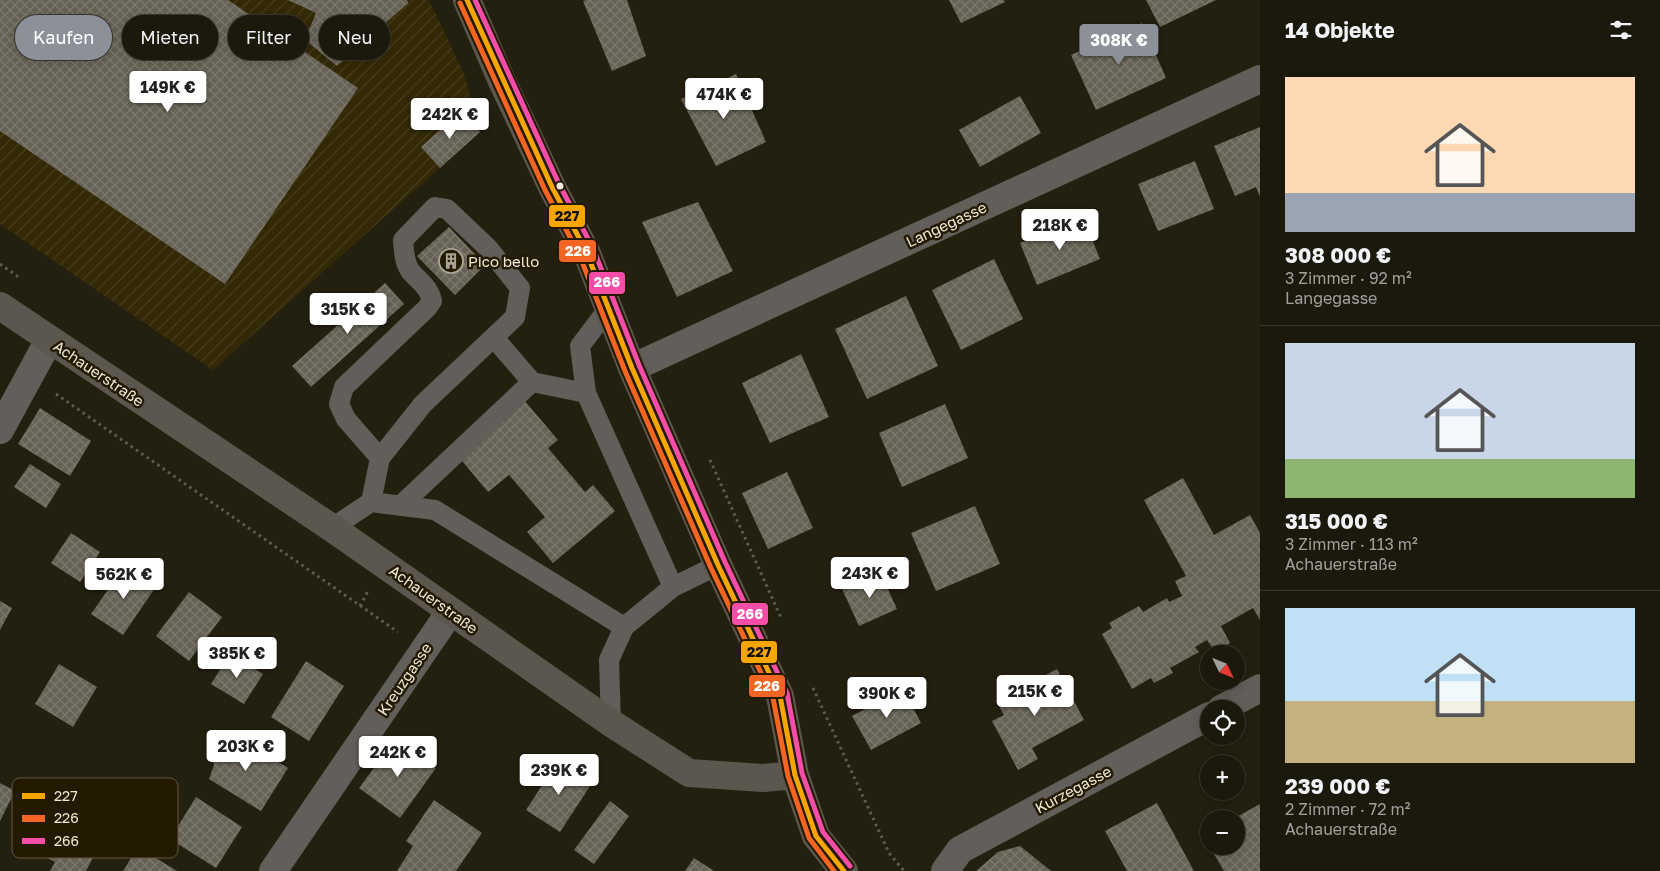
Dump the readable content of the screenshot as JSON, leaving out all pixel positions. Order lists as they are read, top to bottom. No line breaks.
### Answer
{"streets":{"street":["Langegasse","Achauerstraße","Kreuzgasse","Kurzegasse"]},"crossings":[["Achauerstraße","Kreuzgasse"]],"places":{"building":["Pico bello"]},"lines":["transit line 227","transit line 266","transit line 226"],"legend":["227","226","266"],"north":"bottom right","page":{"heading":"14 Objekte","chip":["Kaufen","Mieten","Filter","Neu"],"price":["308K €","149K €","474K €","242K €","218K €","315K €","243K €","562K €","385K €","215K €","390K €","203K €","242K €","239K €"],"list":[{"name":"308 000 €","note":"3 Zimmer · 92 m² · Langegasse"},{"name":"315 000 €","note":"3 Zimmer · 113 m² · Achauerstraße"},{"name":"239 000 €","note":"2 Zimmer · 72 m² · Achauerstraße"}],"map_buttons":["+","−"]}}
